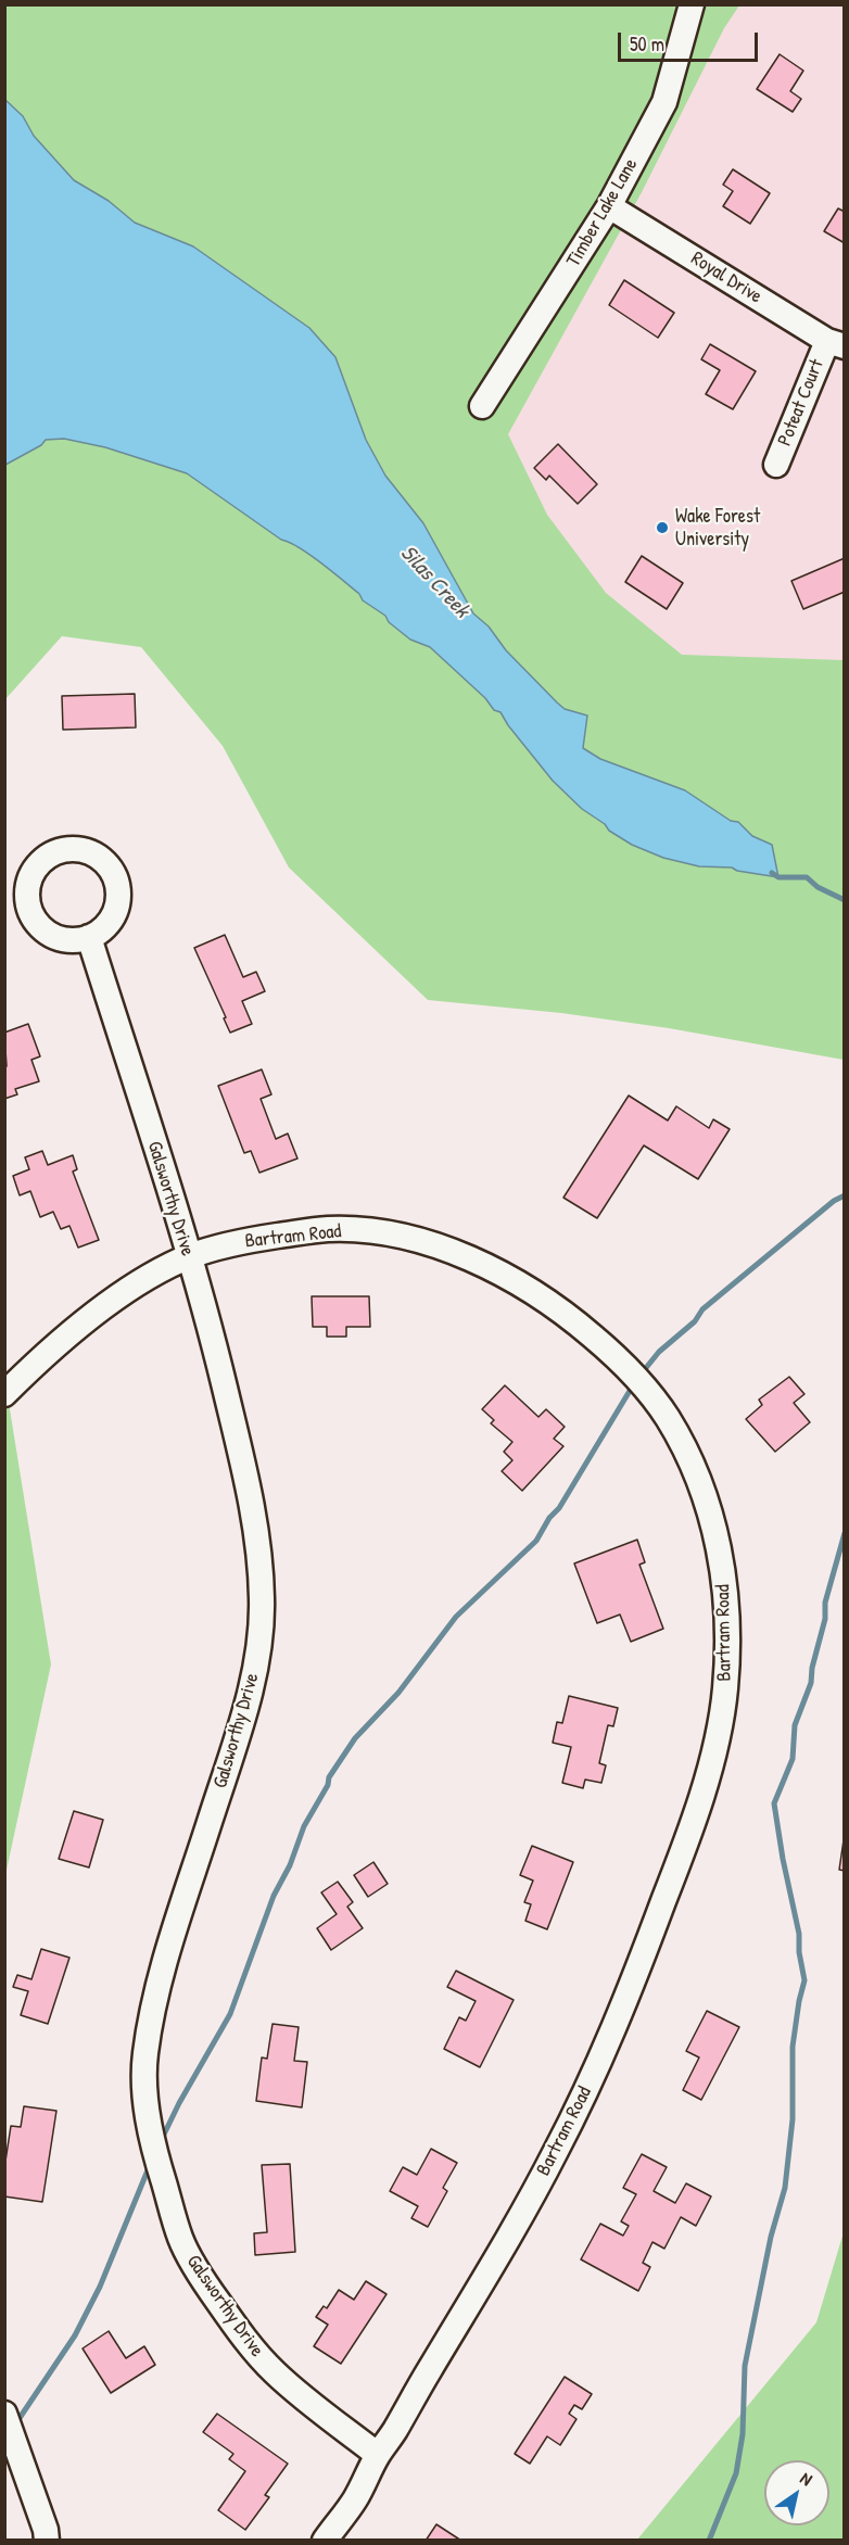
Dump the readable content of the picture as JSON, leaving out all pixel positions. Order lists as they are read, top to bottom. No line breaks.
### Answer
{"streets":{"street":["Timber Lake Lane","Royal Drive","Poteat Court","Galsworthy Drive","Bartram Road"]},"crossings":[["Timber Lake Lane","Royal Drive"],["Royal Drive","Poteat Court"],["Galsworthy Drive","Bartram Road"]],"water":["Silas Creek"],"places":["Wake Forest University"],"scale_bar":"50 m","north":"top right"}
